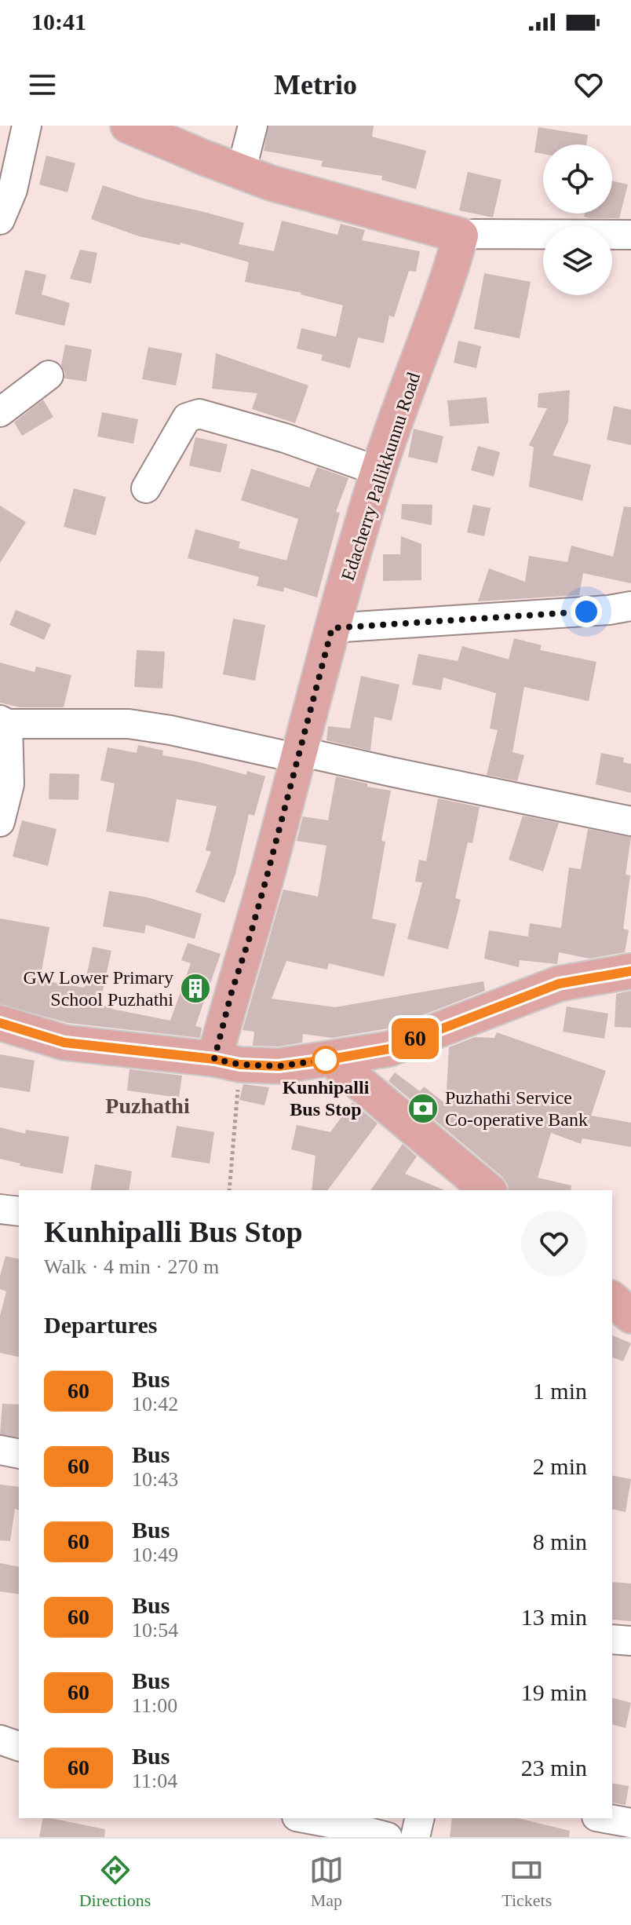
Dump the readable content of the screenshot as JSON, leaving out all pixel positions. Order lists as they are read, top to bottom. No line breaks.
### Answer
{"streets":{"main road":["Edacherry Pallikkunnu Road"]},"districts":["Puzhathi"],"places":{"building":["GW Lower Primary School Puzhathi"],"other":["Kunhipalli Bus Stop"],"bank":["Puzhathi Service Co-operative Bank"]},"lines":["bus line 60"],"page":{"status":"10:41","header":"Metrio","on_map":"60","heading":[["Kunhipalli Bus Stop","Walk · 4 min · 270 m"],"Departures"],"list":[{"mark":"60","name":"Bus","note":"10:42","value":"1 min"},{"mark":"60","name":"Bus","note":"10:43","value":"2 min"},{"mark":"60","name":"Bus","note":"10:49","value":"8 min"},{"mark":"60","name":"Bus","note":"10:54","value":"13 min"},{"mark":"60","name":"Bus","note":"11:00","value":"19 min"},{"mark":"60","name":"Bus","note":"11:04","value":"23 min"}],"tabs":["Directions","Map","Tickets"]}}
